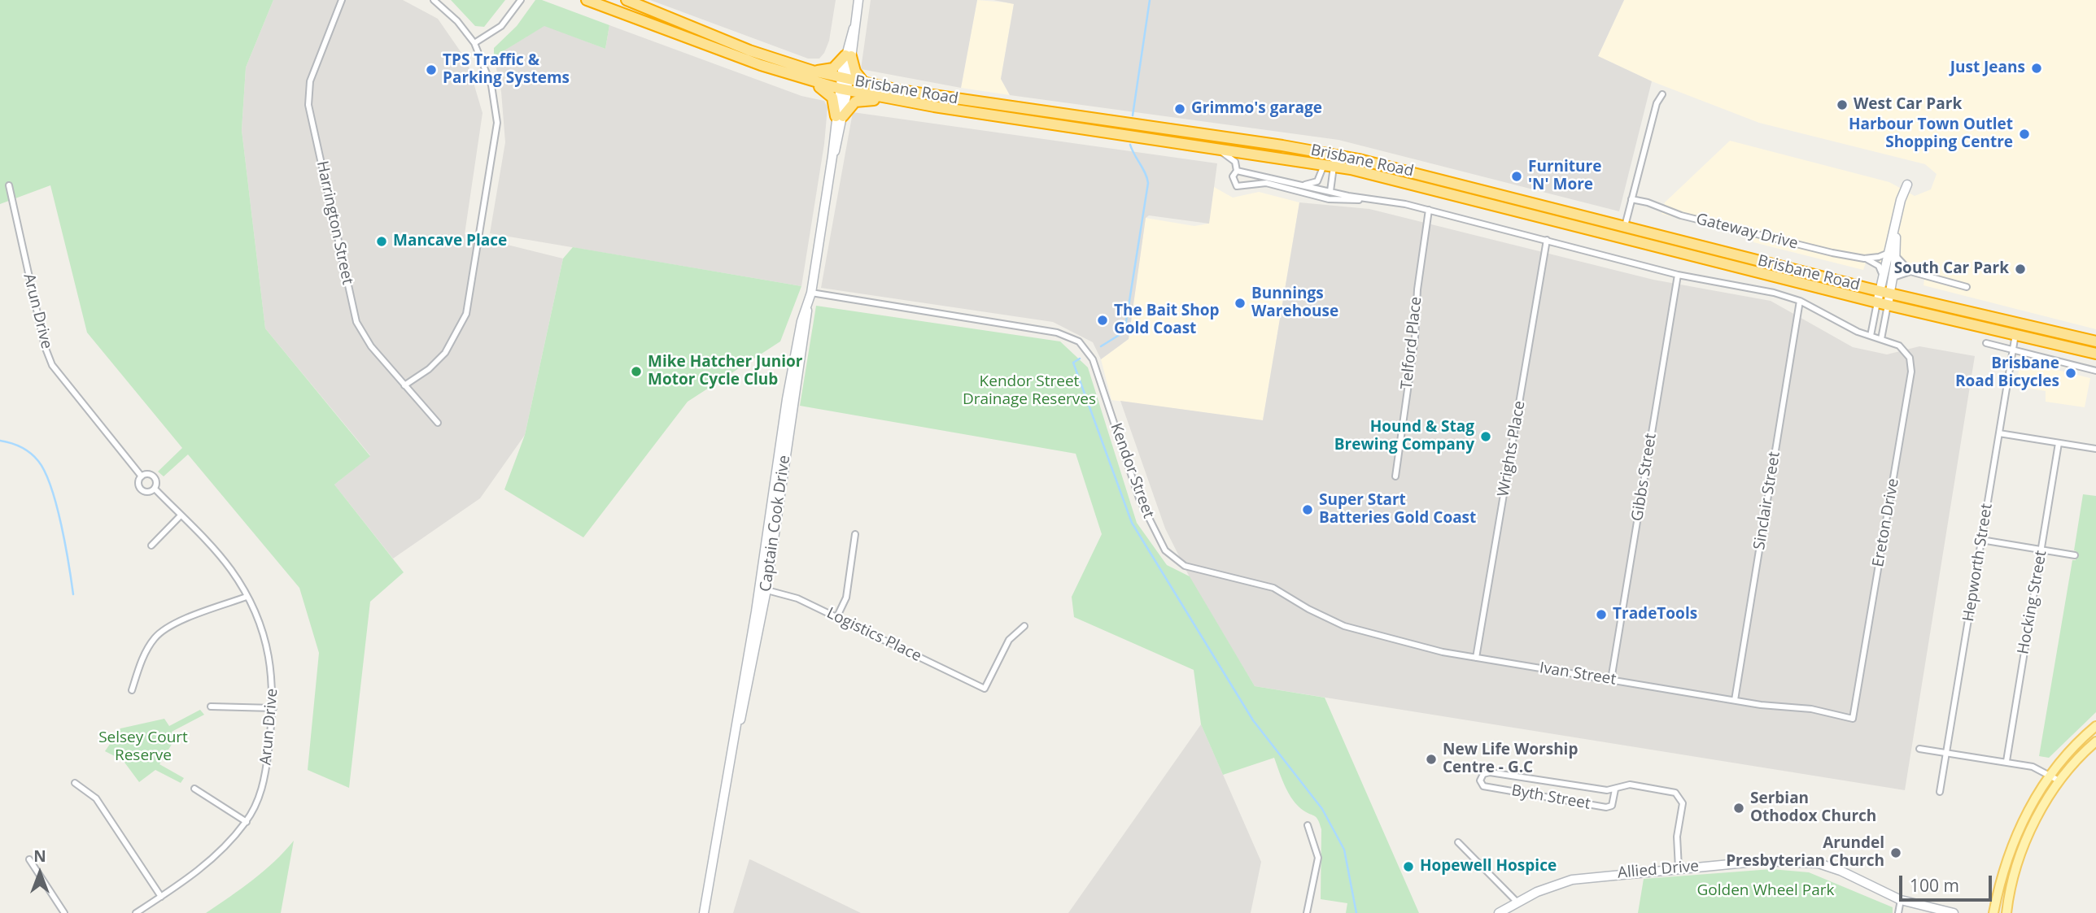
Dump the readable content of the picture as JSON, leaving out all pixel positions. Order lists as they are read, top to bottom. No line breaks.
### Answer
{"streets":{"highway":["Brisbane Road"],"street":["Harrington Street","Gateway Drive","Arun Drive","Telford Place","Wrights Place","Kendor Street","Gibbs Street","Sinclair Street","Ereton Drive","Captain Cook Drive","Hepworth Street","Hocking Street","Logistics Place","Ivan Street","Byth Street","Allied Drive"]},"crossings":[["Brisbane Road","Telford Place"],["Brisbane Road","Wrights Place"],["Brisbane Road","Gibbs Street"],["Brisbane Road","Sinclair Street"],["Brisbane Road","Ereton Drive"],["Brisbane Road","Captain Cook Drive"],["Brisbane Road","Hepworth Street"],["Wrights Place","Ivan Street"],["Kendor Street","Captain Cook Drive"],["Kendor Street","Ivan Street"],["Gibbs Street","Ivan Street"],["Sinclair Street","Ivan Street"],["Ereton Drive","Ivan Street"],["Captain Cook Drive","Logistics Place"],["Byth Street","Allied Drive"]],"parks":["Kendor Street Drainage Reserves","Selsey Court Reserve","Golden Wheel Park"],"places":["Just Jeans","TPS Traffic & Parking Systems","West Car Park","Grimmo's garage","Harbour Town Outlet Shopping Centre","Furniture 'N' More","Mancave Place","South Car Park","Bunnings Warehouse","The Bait Shop Gold Coast","Mike Hatcher Junior Motor Cycle Club","Brisbane Road Bicycles","Hound & Stag Brewing Company","Super Start Batteries Gold Coast","TradeTools","New Life Worship Centre - G.C","Serbian Othodox Church","Arundel Presbyterian Church","Hopewell Hospice"],"scale_bar":"100 m","north":"top"}
